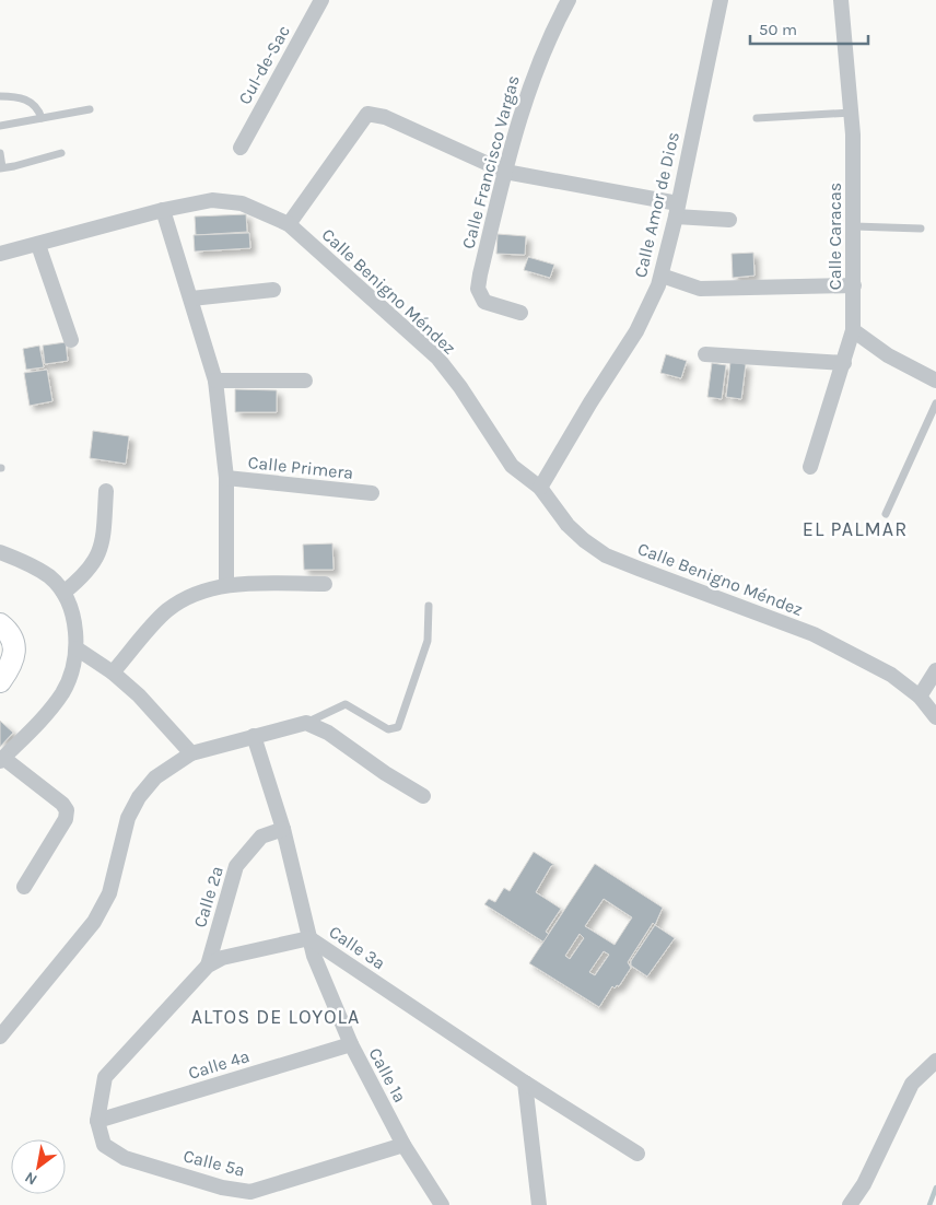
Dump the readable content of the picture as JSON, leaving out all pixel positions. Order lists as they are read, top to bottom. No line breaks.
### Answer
{"streets":{"street":["Cul-de-Sac","Calle Francisco Vargas","Calle Amor de Dios","Calle Caracas","Calle Benigno Méndez","Calle Primera","Calle 2a","Calle 3a","Calle 4a","Calle 1a","Calle 5a"]},"crossings":[["Calle Amor de Dios","Calle Benigno Méndez"],["Calle 2a","Calle 3a"],["Calle 2a","Calle 1a"],["Calle 3a","Calle 4a"],["Calle 3a","Calle 1a"],["Calle 3a","Calle 5a"],["Calle 4a","Calle 1a"],["Calle 4a","Calle 5a"],["Calle 1a","Calle 5a"]],"districts":["EL PALMAR","ALTOS DE LOYOLA"],"scale_bar":"50 m","north":"bottom left"}
